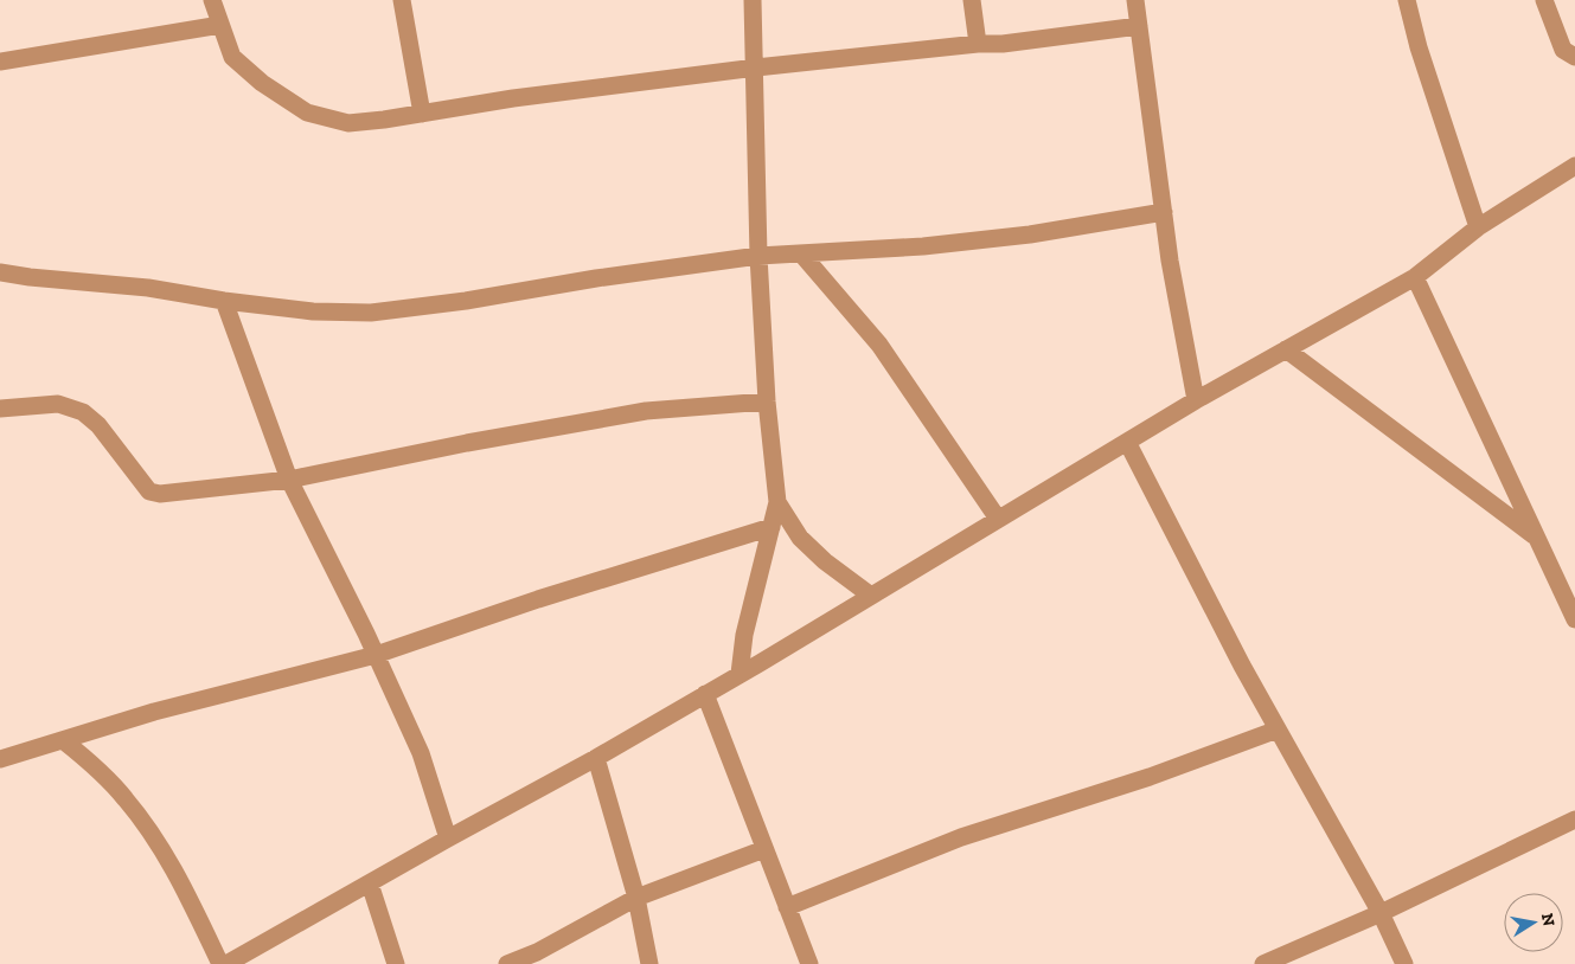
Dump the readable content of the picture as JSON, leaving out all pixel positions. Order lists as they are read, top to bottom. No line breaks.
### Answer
{"north":"right"}
